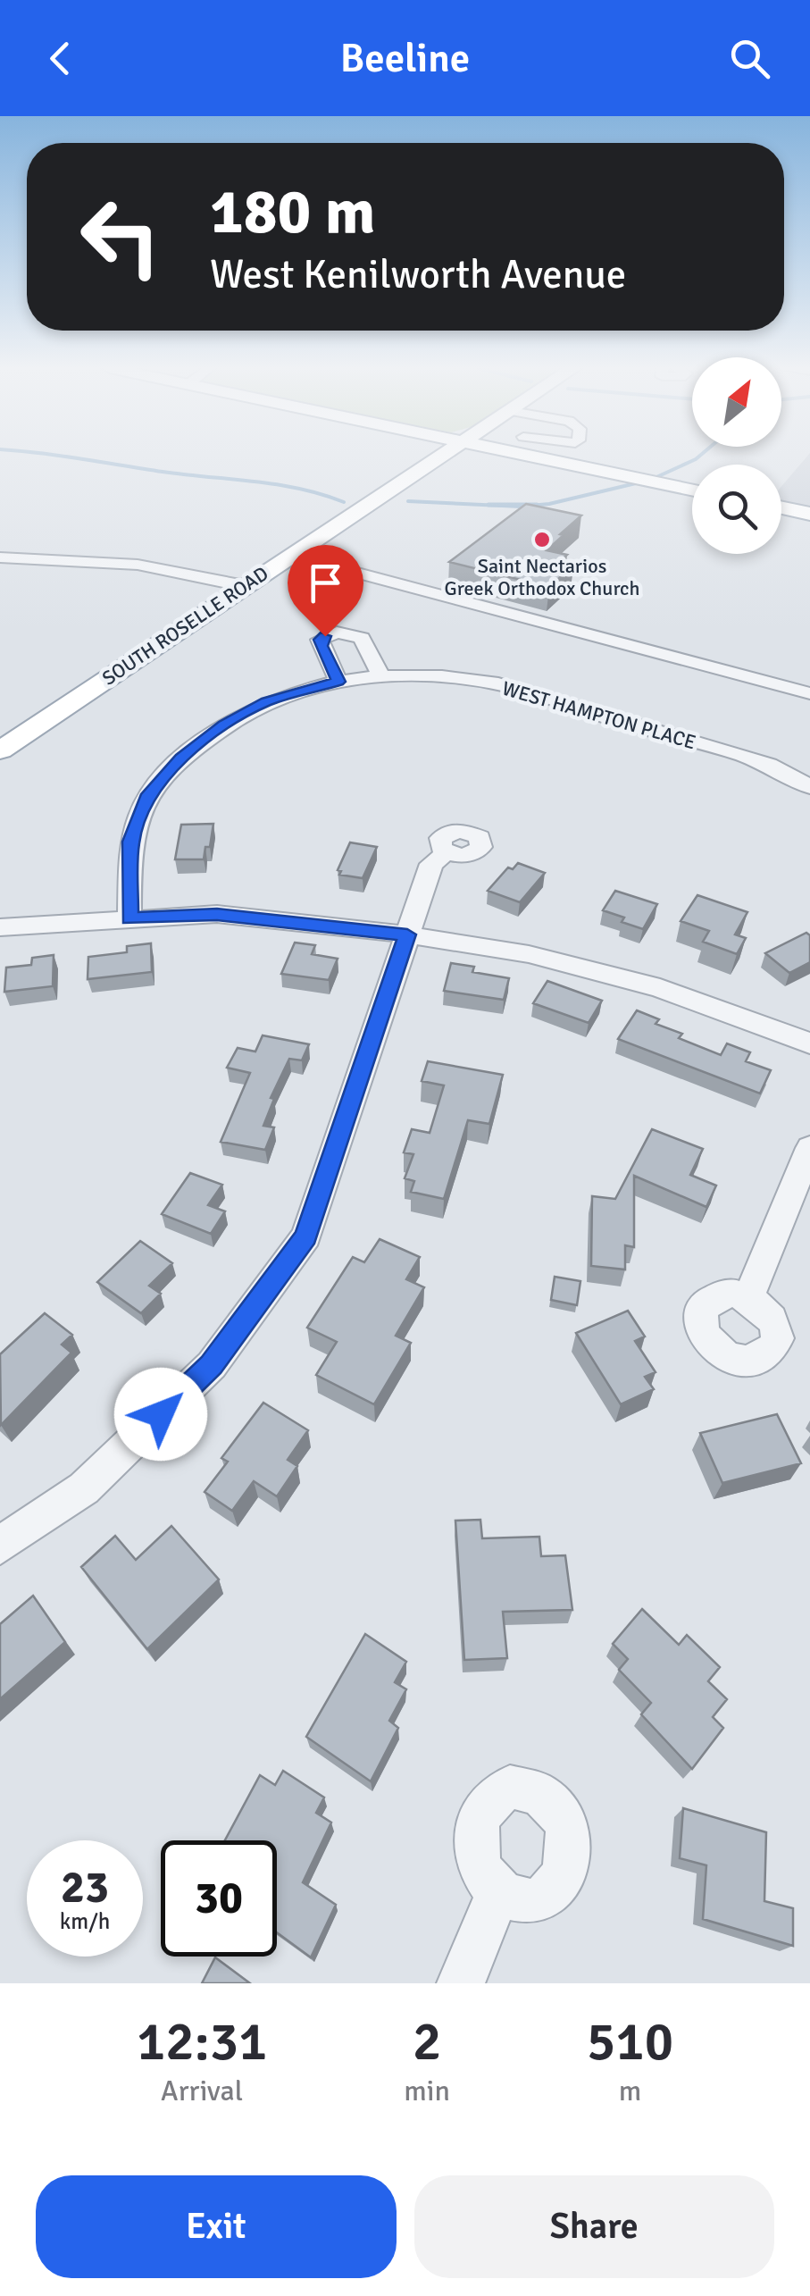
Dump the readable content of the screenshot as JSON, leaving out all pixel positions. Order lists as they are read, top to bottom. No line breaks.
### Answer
{"streets":{"main road":["SOUTH ROSELLE ROAD"],"street":["WEST HAMPTON PLACE"]},"places":["Saint Nectarios Greek Orthodox Church"],"north":"top right","page":{"header":"Beeline","turn":["180 m","West Kenilworth Avenue"],"speed":"23 km/h","limit":"30","eta":["12:31","Arrival","2","min","510","m"],"buttons":["Exit","Share"]}}
